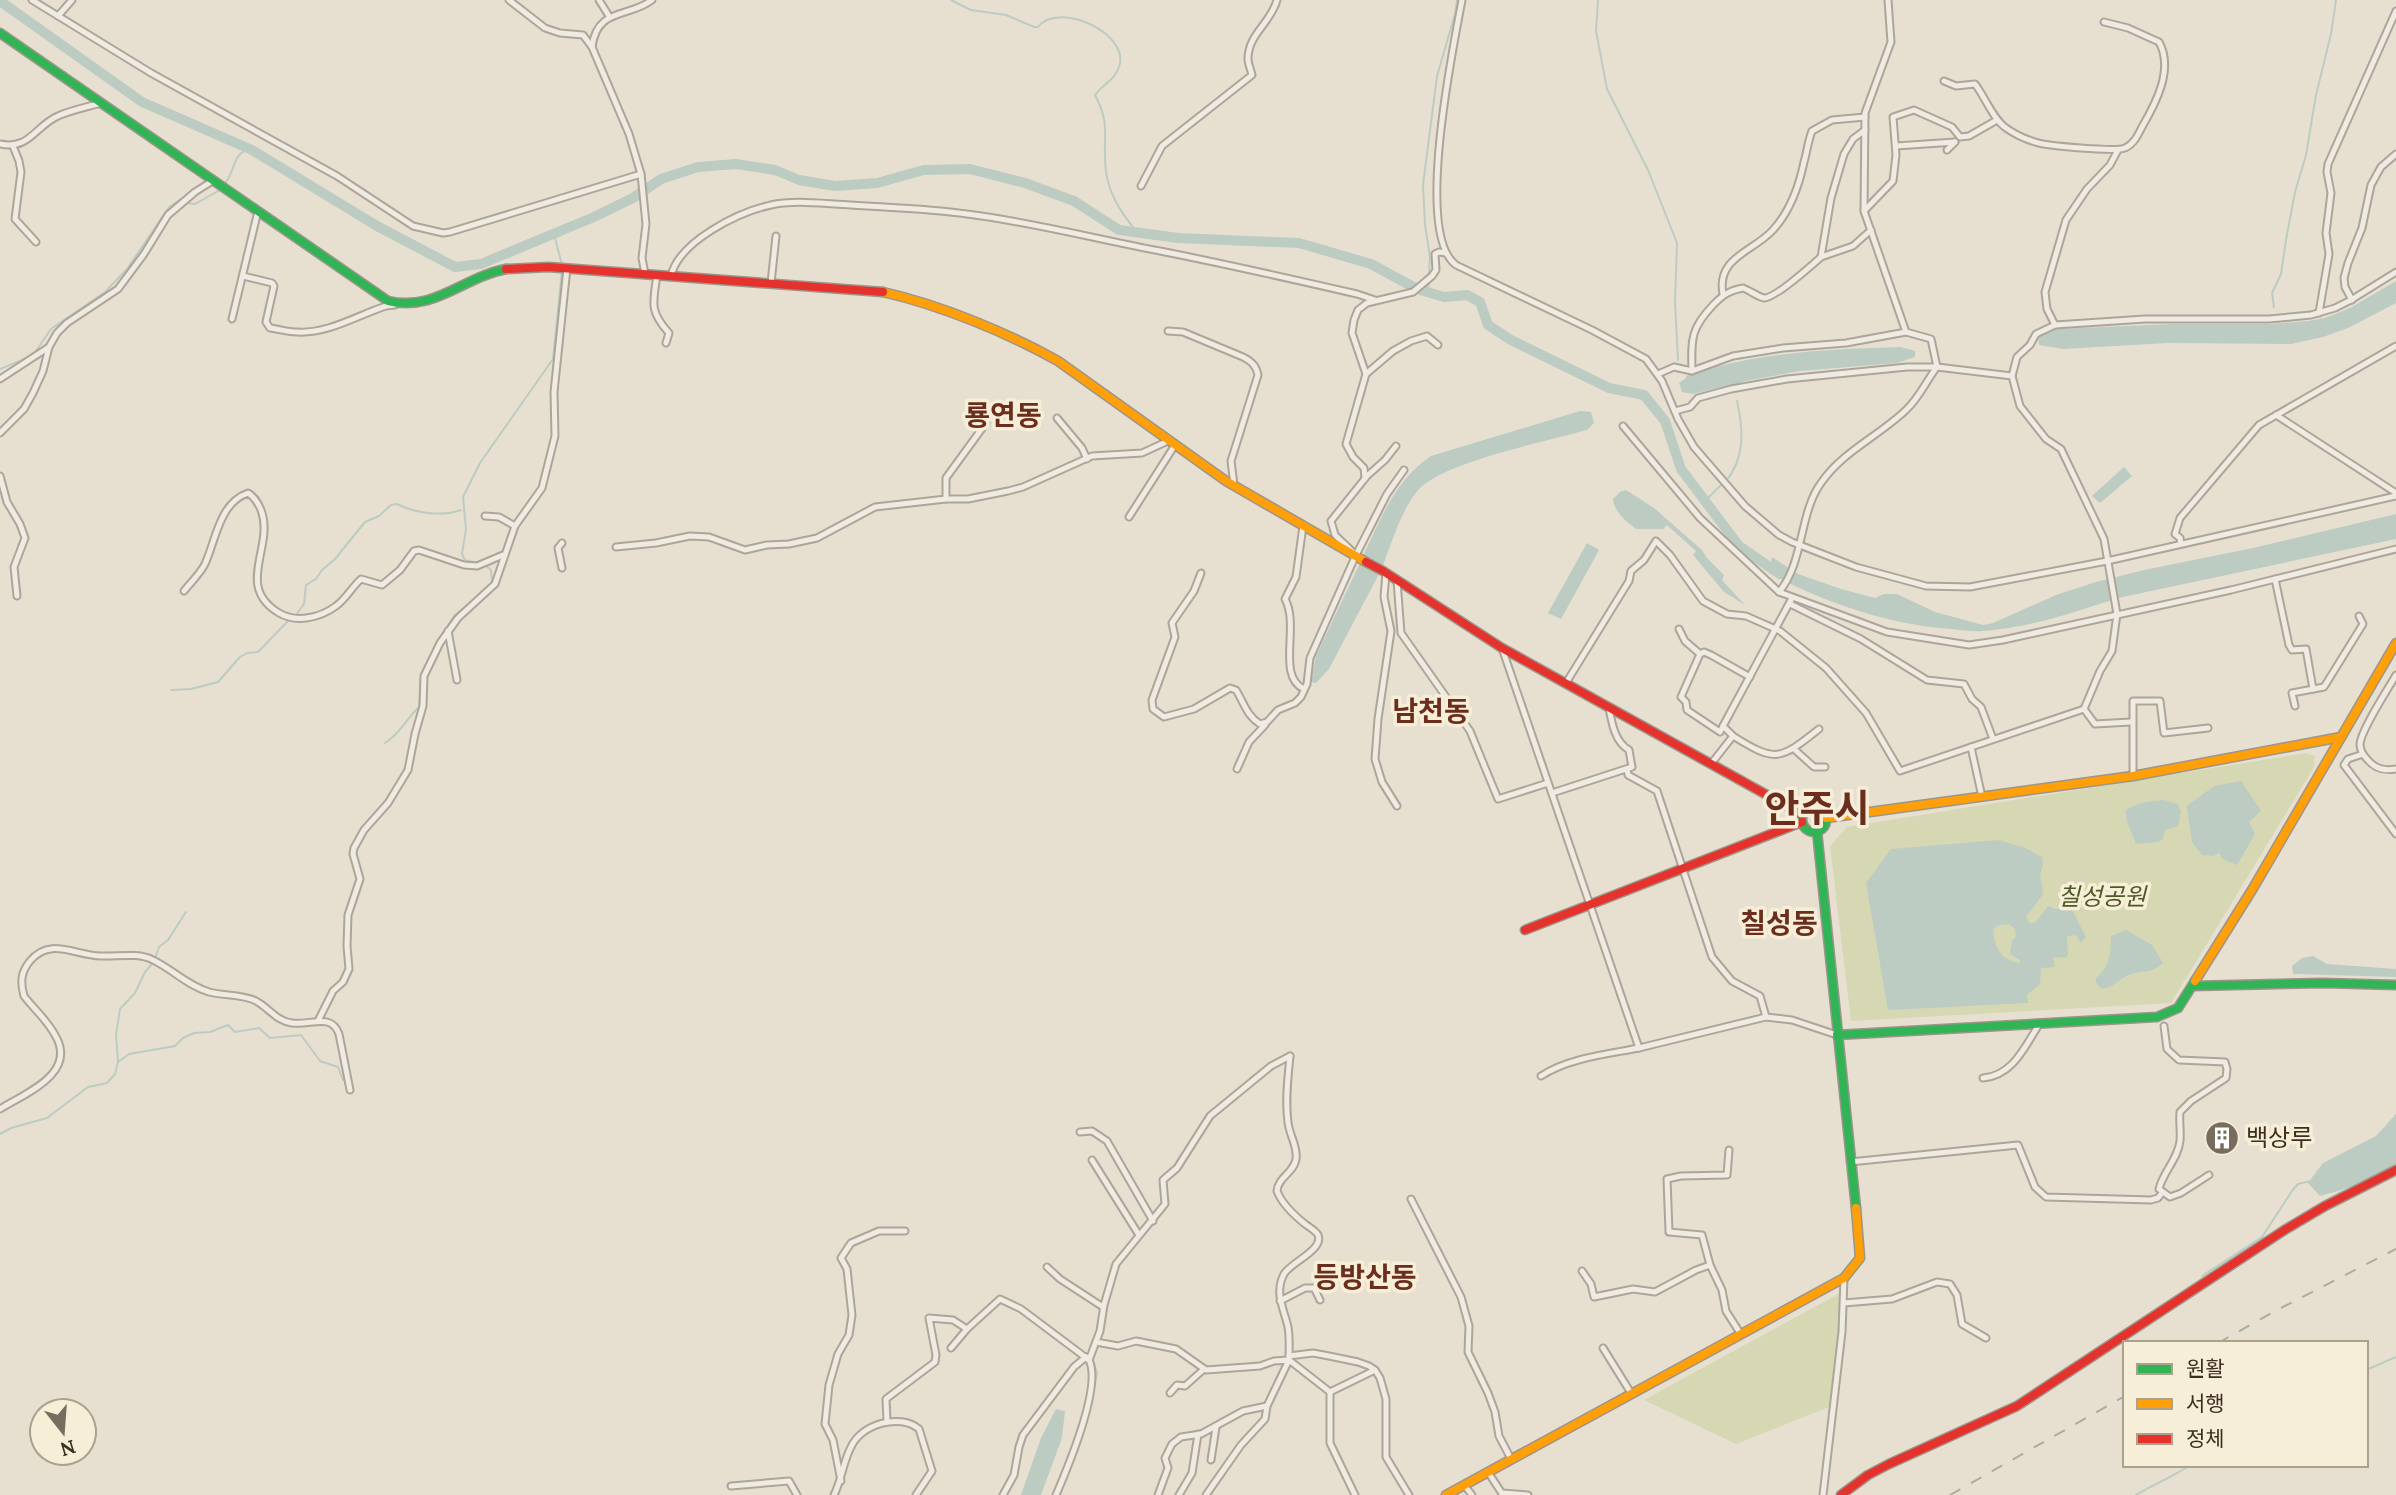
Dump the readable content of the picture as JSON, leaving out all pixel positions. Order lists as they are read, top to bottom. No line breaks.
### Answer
{"districts":["룡연동","남천동","안주시","칠성동","등방산동"],"parks":["칠성공원"],"places":{"building":["백상루"]},"legend":["원활","서행","정체"],"north":"bottom"}
